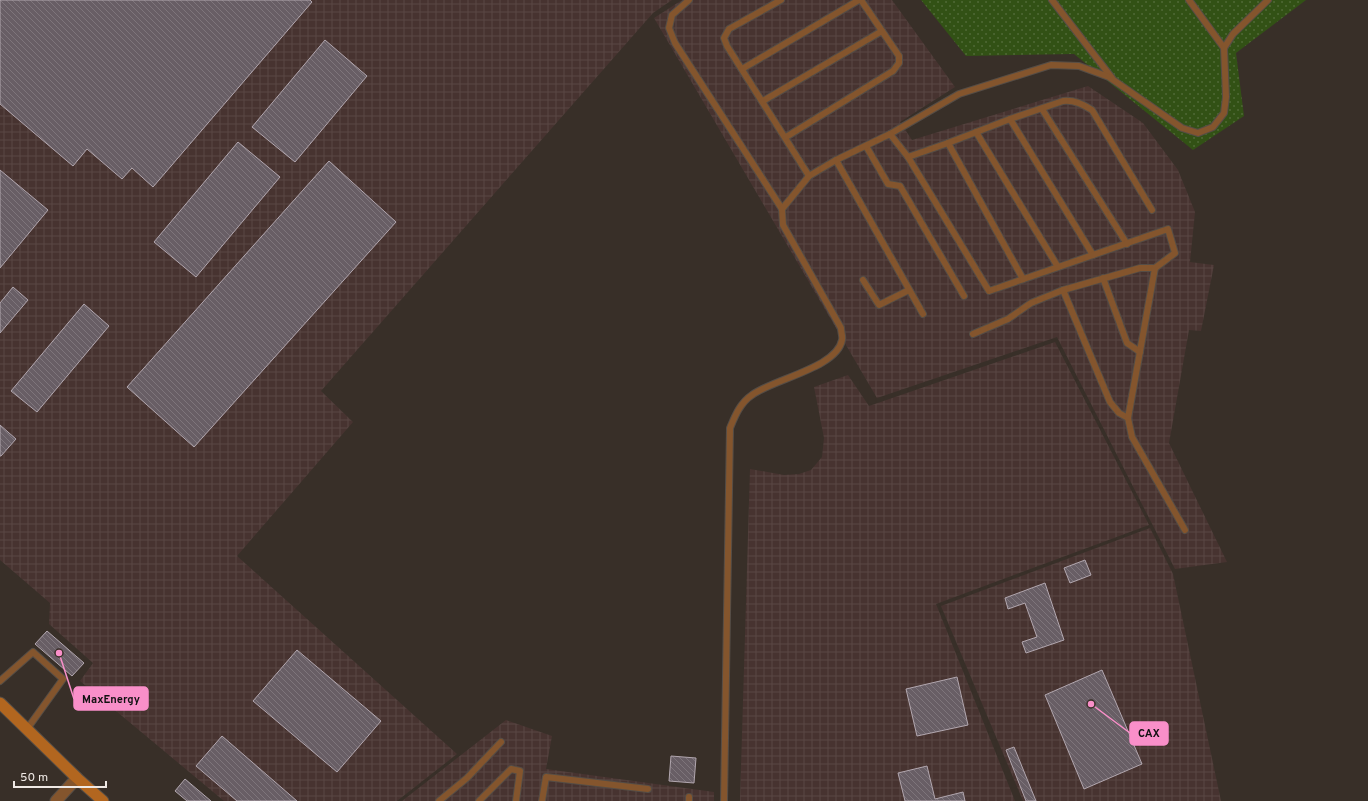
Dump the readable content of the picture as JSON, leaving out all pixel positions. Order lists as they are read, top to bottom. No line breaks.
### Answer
{"places":["MaxEnergy","САХ"],"scale_bar":"50 m"}
